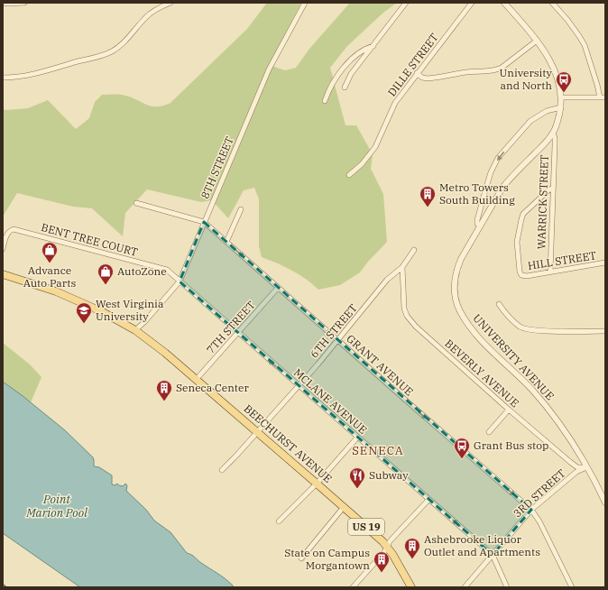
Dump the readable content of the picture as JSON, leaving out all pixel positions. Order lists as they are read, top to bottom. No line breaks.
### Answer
{"streets":{"main road":["BEECHURST AVENUE","US 19"],"street":["DILLE STREET","8TH STREET","WARRICK STREET","BENT TREE COURT","HILL STREET","7TH STREET","6TH STREET","UNIVERSITY AVENUE","GRANT AVENUE","BEVERLY AVENUE","MCLANE AVENUE","3RD STREET"]},"crossings":[["8TH STREET","BENT TREE COURT"],["8TH STREET","GRANT AVENUE"],["8TH STREET","MCLANE AVENUE"],["8TH STREET","BEECHURST AVENUE"],["8TH STREET","US 19"],["WARRICK STREET","HILL STREET"],["WARRICK STREET","UNIVERSITY AVENUE"],["BENT TREE COURT","MCLANE AVENUE"],["7TH STREET","GRANT AVENUE"],["7TH STREET","MCLANE AVENUE"],["7TH STREET","BEECHURST AVENUE"],["6TH STREET","GRANT AVENUE"],["6TH STREET","BEVERLY AVENUE"],["6TH STREET","MCLANE AVENUE"],["6TH STREET","BEECHURST AVENUE"],["UNIVERSITY AVENUE","BEVERLY AVENUE"],["UNIVERSITY AVENUE","3RD STREET"],["GRANT AVENUE","3RD STREET"],["BEVERLY AVENUE","3RD STREET"],["MCLANE AVENUE","3RD STREET"],["BEECHURST AVENUE","US 19"]],"one_way":["GRANT AVENUE","MCLANE AVENUE"],"districts":["SENECA"],"water":["Point Marion Pool"],"places":{"bus stop":["University and North","Grant Bus stop"],"building":["Metro Towers South Building","Seneca Center","Ashebrooke Liquor Outlet and Apartments","State on Campus Morgantown"],"shop":["Advance Auto Parts","AutoZone"],"school or university":["West Virginia University"],"restaurant":["Subway"]}}
